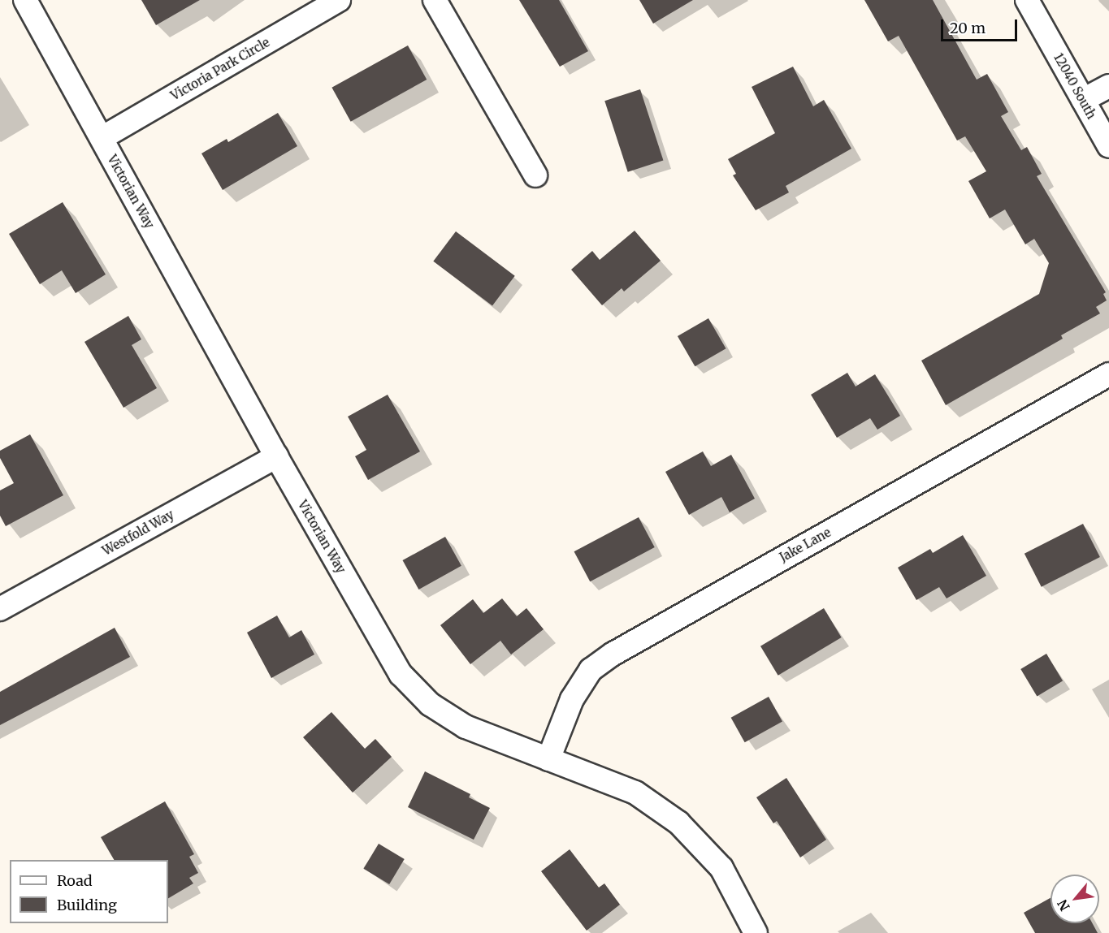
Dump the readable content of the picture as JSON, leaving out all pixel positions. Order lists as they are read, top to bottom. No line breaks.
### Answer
{"streets":{"street":["Victoria Park Circle","12040 South","Victorian Way","Westfold Way","Jake Lane"]},"crossings":[["Victoria Park Circle","Victorian Way"],["Victorian Way","Westfold Way"],["Victorian Way","Jake Lane"]],"legend":["Road","Building"],"scale_bar":"20 m","north":"bottom left"}
